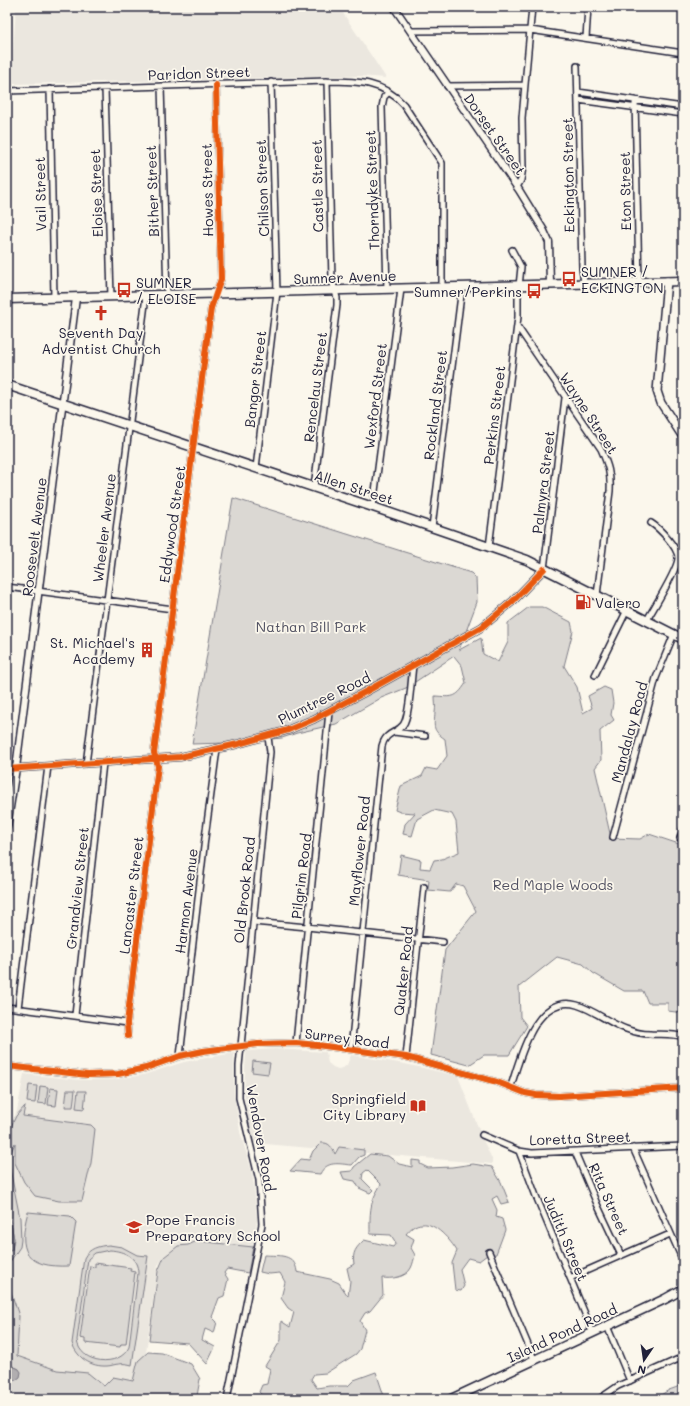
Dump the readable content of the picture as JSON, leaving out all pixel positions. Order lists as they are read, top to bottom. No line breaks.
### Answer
{"streets":{"main road":["Sumner Avenue","Allen Street","Island Pond Road"],"street":["Paridon Street","Dorset Street","Eckington Street","Castle Street","Chilson Street","Howes Street","Thorndyke Street","Bither Street","Eton Street","Eloise Street","Vail Street","Bangor Street","Rencelau Street","Wexford Street","Rockland Street","Wayne Street","Perkins Street","Palmyra Street","Eddywood Street","Wheeler Avenue","Roosevelt Avenue","Plumtree Road","Mandalay Road","Mayflower Road","Pilgrim Road","Grandview Street","Old Brook Road","Lancaster Street","Harmon Avenue","Quaker Road","Surrey Road","Wendover Road","Loretta Street","Rita Street","Judith Street"]},"crossings":[["Paridon Street","Castle Street"],["Paridon Street","Chilson Street"],["Paridon Street","Howes Street"],["Paridon Street","Thorndyke Street"],["Paridon Street","Bither Street"],["Paridon Street","Eloise Street"],["Paridon Street","Vail Street"],["Paridon Street","Sumner Avenue"],["Dorset Street","Sumner Avenue"],["Eckington Street","Sumner Avenue"],["Castle Street","Sumner Avenue"],["Castle Street","Rencelau Street"],["Chilson Street","Sumner Avenue"],["Chilson Street","Bangor Street"],["Howes Street","Sumner Avenue"],["Howes Street","Eddywood Street"],["Thorndyke Street","Sumner Avenue"],["Bither Street","Sumner Avenue"],["Eton Street","Sumner Avenue"],["Eloise Street","Sumner Avenue"],["Vail Street","Sumner Avenue"],["Sumner Avenue","Bangor Street"],["Sumner Avenue","Rencelau Street"],["Sumner Avenue","Wexford Street"],["Sumner Avenue","Rockland Street"],["Sumner Avenue","Perkins Street"],["Sumner Avenue","Eddywood Street"],["Sumner Avenue","Wheeler Avenue"],["Sumner Avenue","Roosevelt Avenue"],["Bangor Street","Allen Street"],["Rencelau Street","Allen Street"],["Wexford Street","Allen Street"],["Rockland Street","Allen Street"],["Wayne Street","Perkins Street"],["Wayne Street","Palmyra Street"],["Wayne Street","Allen Street"],["Perkins Street","Allen Street"],["Palmyra Street","Allen Street"],["Palmyra Street","Plumtree Road"],["Allen Street","Eddywood Street"],["Allen Street","Wheeler Avenue"],["Allen Street","Roosevelt Avenue"],["Allen Street","Plumtree Road"],["Allen Street","Mandalay Road"],["Eddywood Street","Plumtree Road"],["Eddywood Street","Lancaster Street"],["Wheeler Avenue","Plumtree Road"],["Roosevelt Avenue","Plumtree Road"],["Plumtree Road","Mayflower Road"],["Plumtree Road","Pilgrim Road"],["Plumtree Road","Grandview Street"],["Plumtree Road","Old Brook Road"],["Plumtree Road","Lancaster Street"],["Plumtree Road","Harmon Avenue"],["Mayflower Road","Surrey Road"],["Pilgrim Road","Surrey Road"],["Old Brook Road","Surrey Road"],["Old Brook Road","Wendover Road"],["Harmon Avenue","Surrey Road"],["Quaker Road","Surrey Road"],["Surrey Road","Wendover Road"],["Loretta Street","Rita Street"],["Loretta Street","Judith Street"],["Judith Street","Island Pond Road"]],"parks":["Nathan Bill Park","Red Maple Woods"],"places":{"bus stop":["SUMNER / ECKINGTON","SUMNER / ELOISE","Sumner/Perkins"],"church":["Seventh Day Adventist Church"],"fuel station":["Valero"],"building":["St. Michael's Academy"],"library":["Springfield City Library"],"school or university":["Pope Francis Preparatory School"]},"north":"bottom"}
